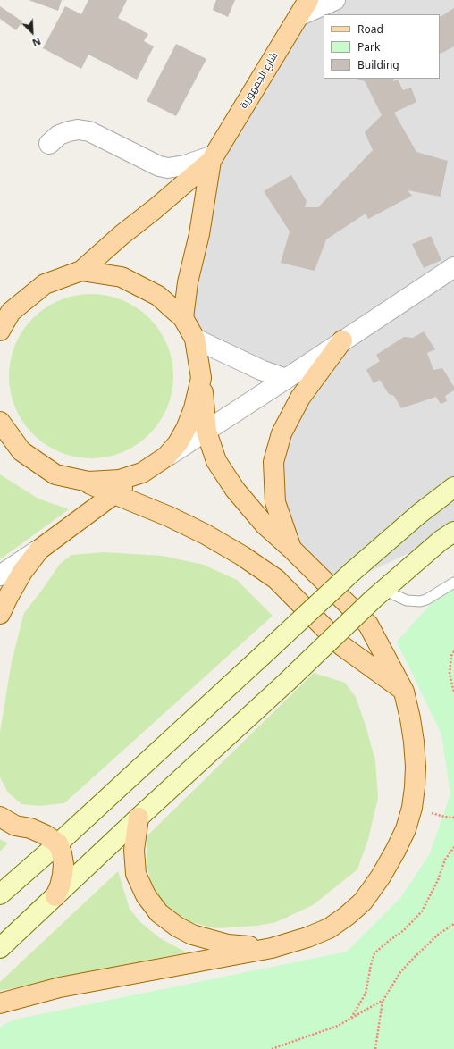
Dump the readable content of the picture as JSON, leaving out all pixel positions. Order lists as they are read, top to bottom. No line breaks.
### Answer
{"streets":{"main road":["شارع الجمهورية"]},"legend":["Road","Park","Building"],"north":"bottom right"}
